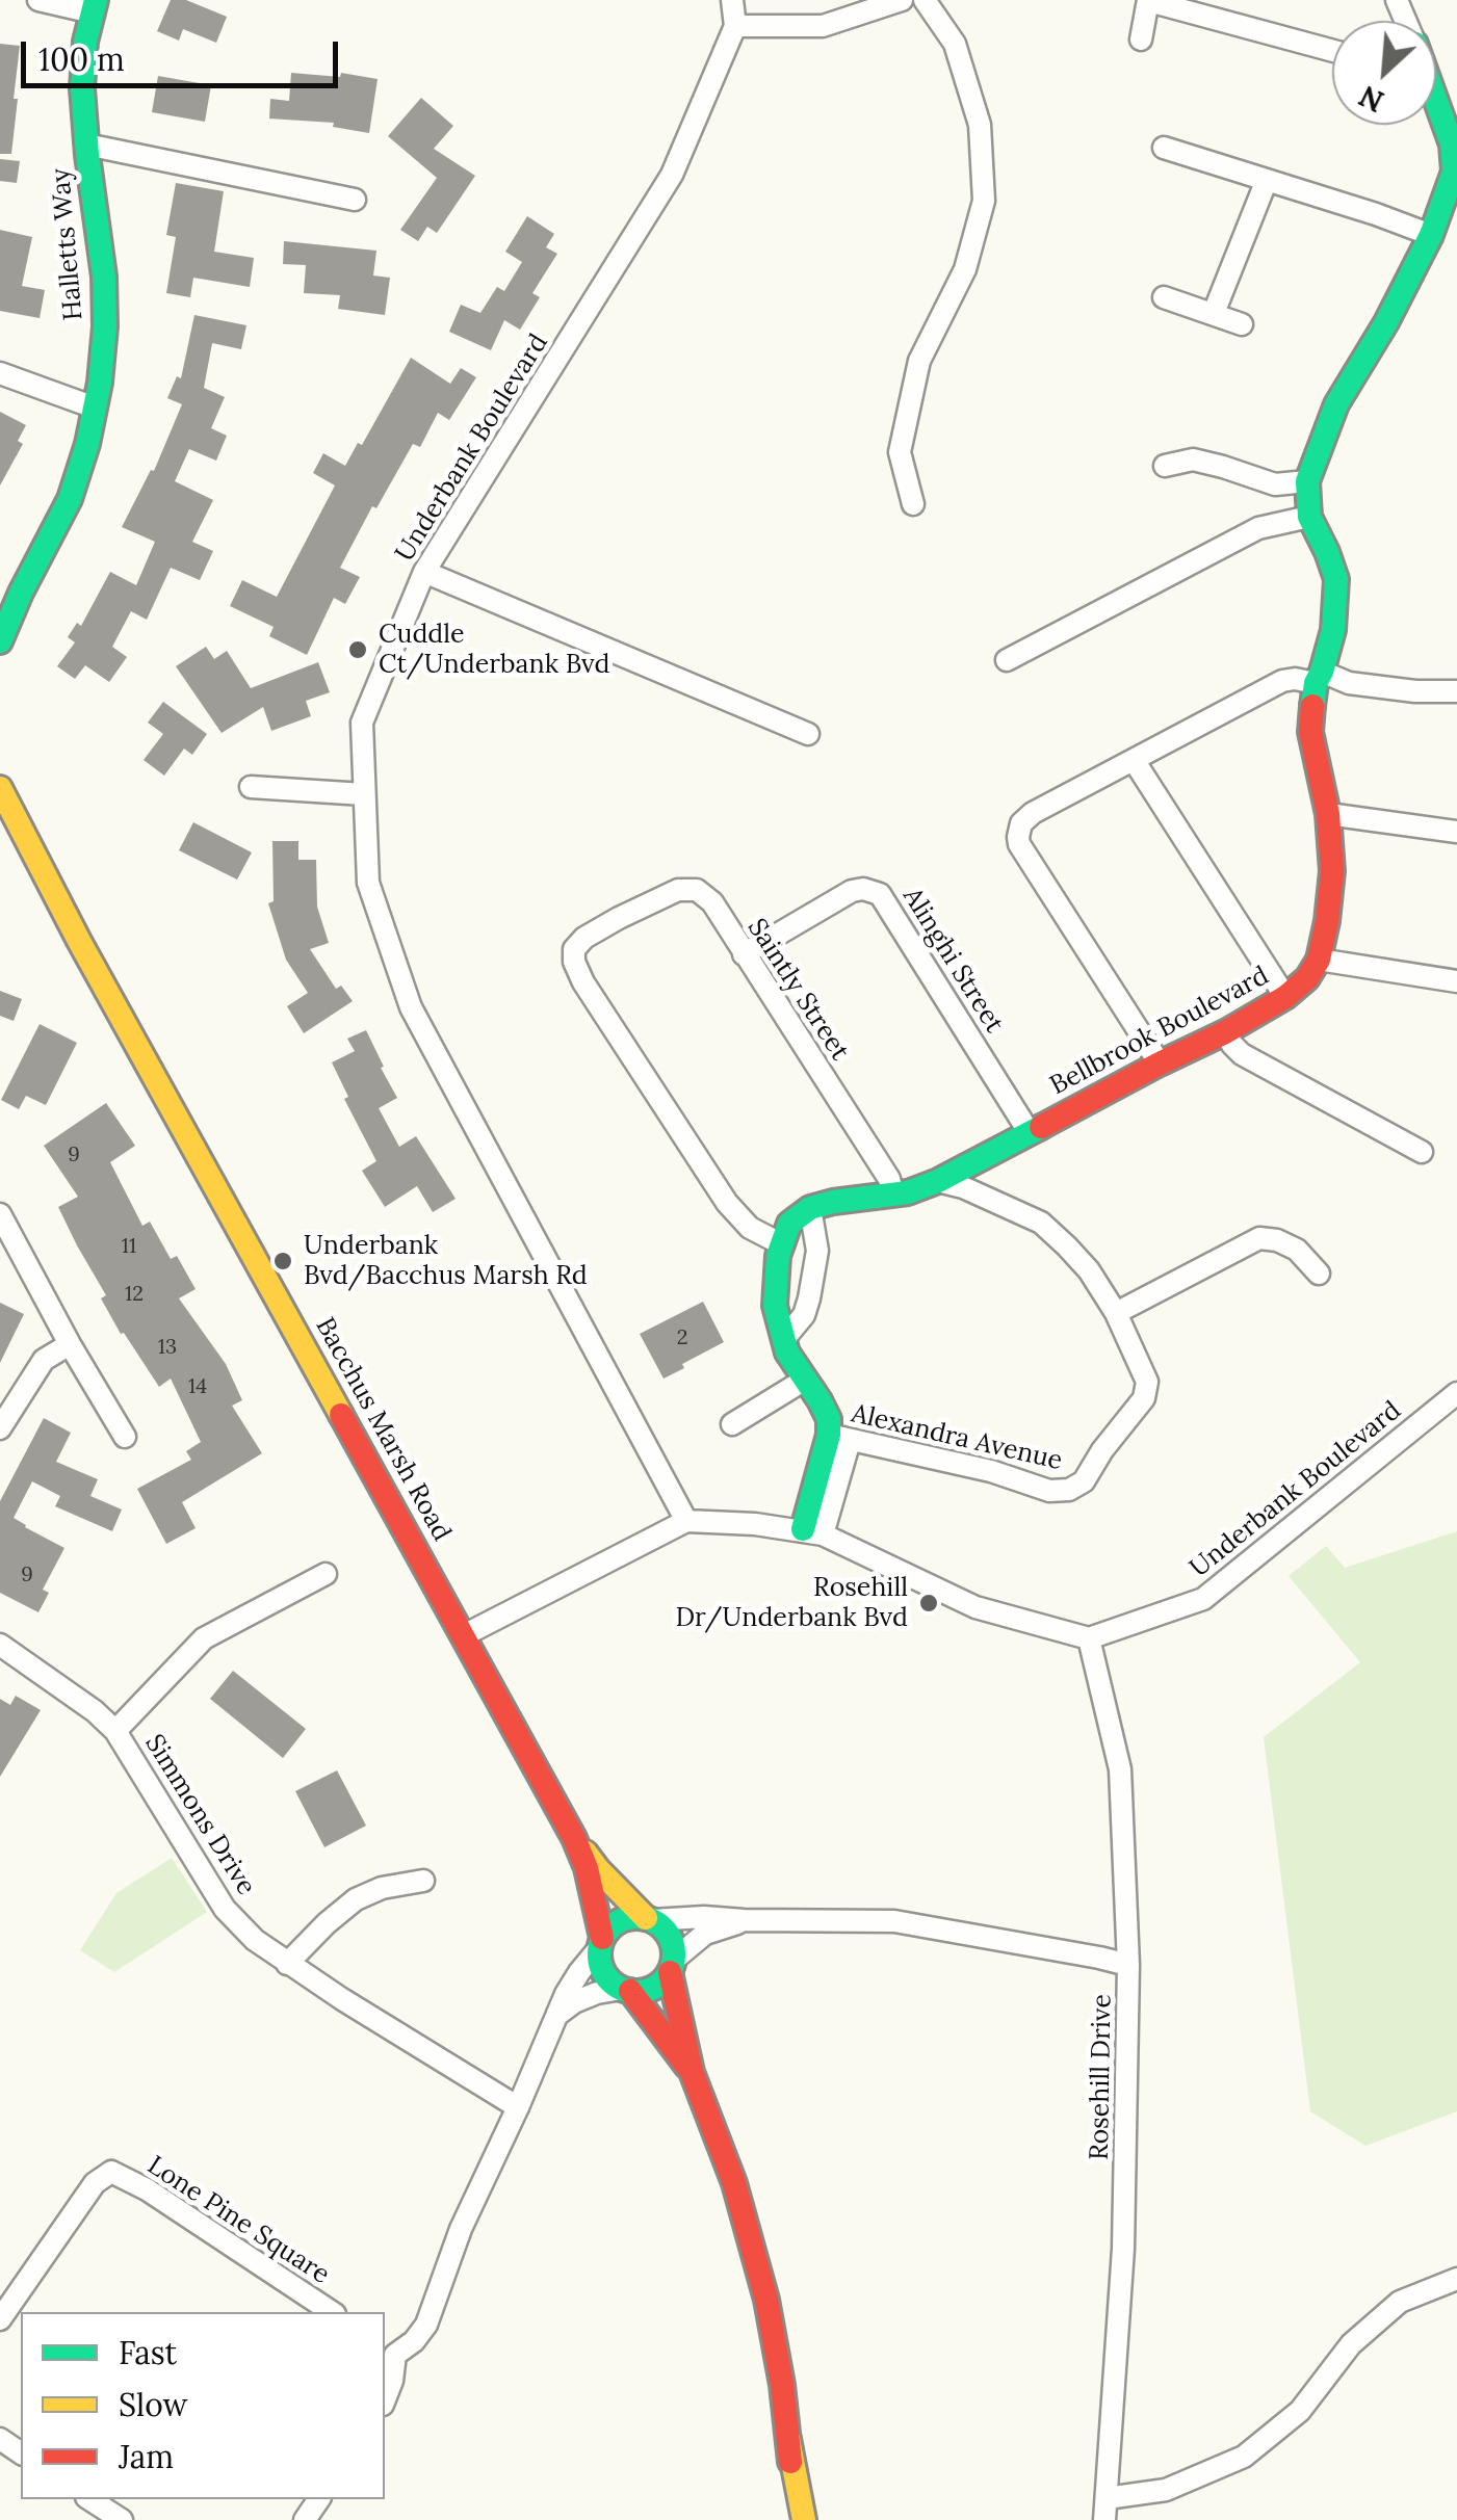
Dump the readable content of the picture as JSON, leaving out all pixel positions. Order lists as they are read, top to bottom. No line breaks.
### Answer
{"streets":{"main road":["Halletts Way","Bellbrook Boulevard","Bacchus Marsh Road"],"street":["Underbank Boulevard","Alinghi Street","Saintly Street","Alexandra Avenue","Simmons Drive","Rosehill Drive","Lone Pine Square"]},"crossings":[["Underbank Boulevard","Rosehill Drive"],["Alinghi Street","Saintly Street"],["Alinghi Street","Bellbrook Boulevard"],["Saintly Street","Bellbrook Boulevard"],["Saintly Street","Alexandra Avenue"],["Bellbrook Boulevard","Alexandra Avenue"]],"places":["Cuddle Ct/Underbank Bvd","Underbank Bvd/Bacchus Marsh Rd","Rosehill Dr/Underbank Bvd"],"house_numbers":["9","11","12","2","13","14","9"],"legend":["Fast","Slow","Jam"],"scale_bar":"100 m","north":"bottom left"}
